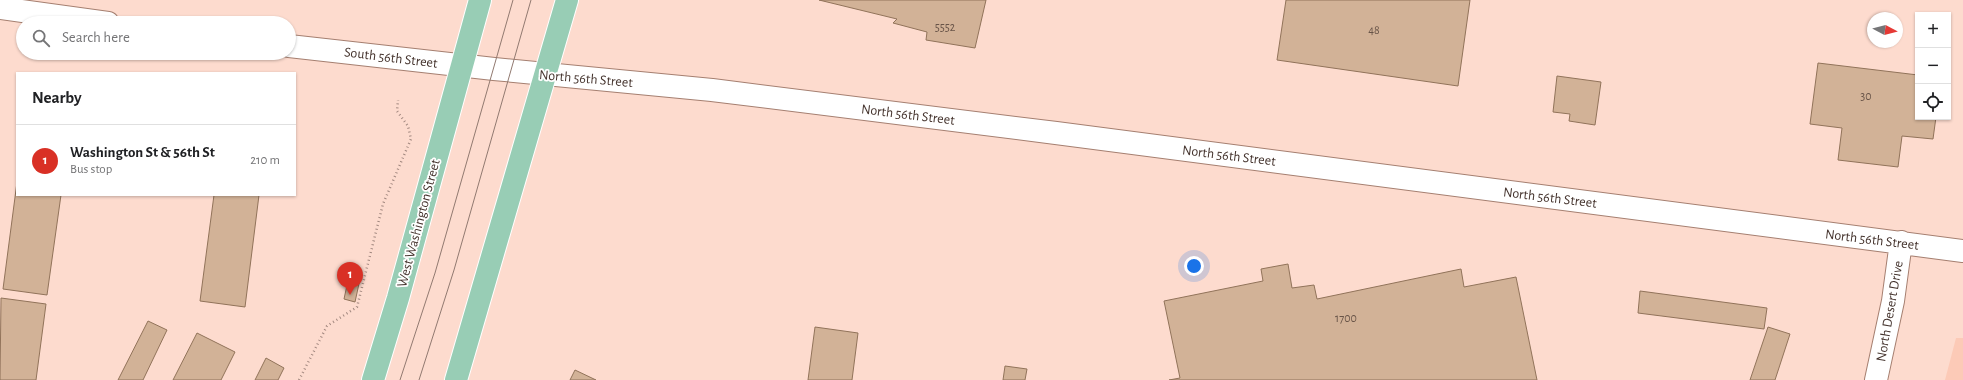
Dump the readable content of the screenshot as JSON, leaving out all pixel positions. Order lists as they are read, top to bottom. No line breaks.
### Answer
{"streets":{"main road":["West Washington Street"],"street":["South 56th Street","North 56th Street","North Desert Drive"]},"crossings":[["South 56th Street","North 56th Street"],["South 56th Street","West Washington Street"],["North 56th Street","North Desert Drive"]],"house_numbers":["5552","48","30","1700"],"north":"right","page":{"map_buttons":["+","−"],"search":"Search here","heading":"Nearby","list":[{"mark":"1","name":"Washington St & 56th St","note":"Bus stop","value":"210 m"}],"pins":"1"}}
